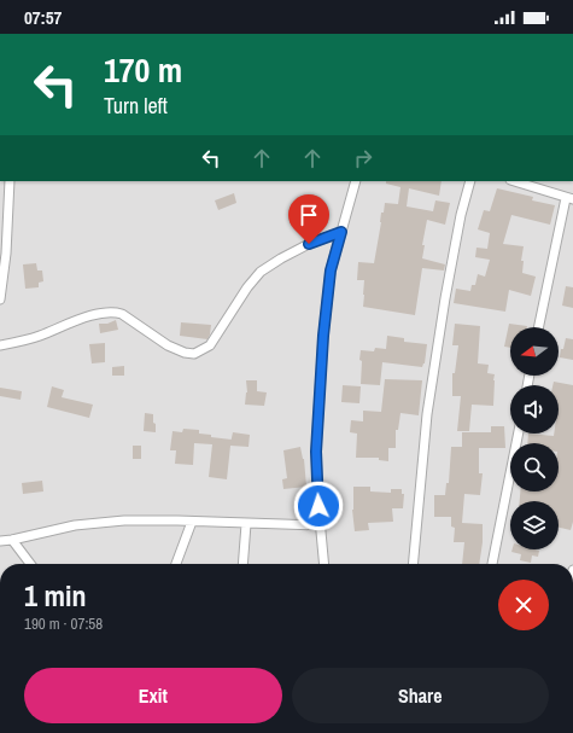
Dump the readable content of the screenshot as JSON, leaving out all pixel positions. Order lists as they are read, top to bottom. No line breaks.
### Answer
{"north":"left","page":{"status":"07:57","turn":["170 m","Turn left"],"heading":["1 min","190 m · 07:58"],"buttons":["Exit","Share"]}}
